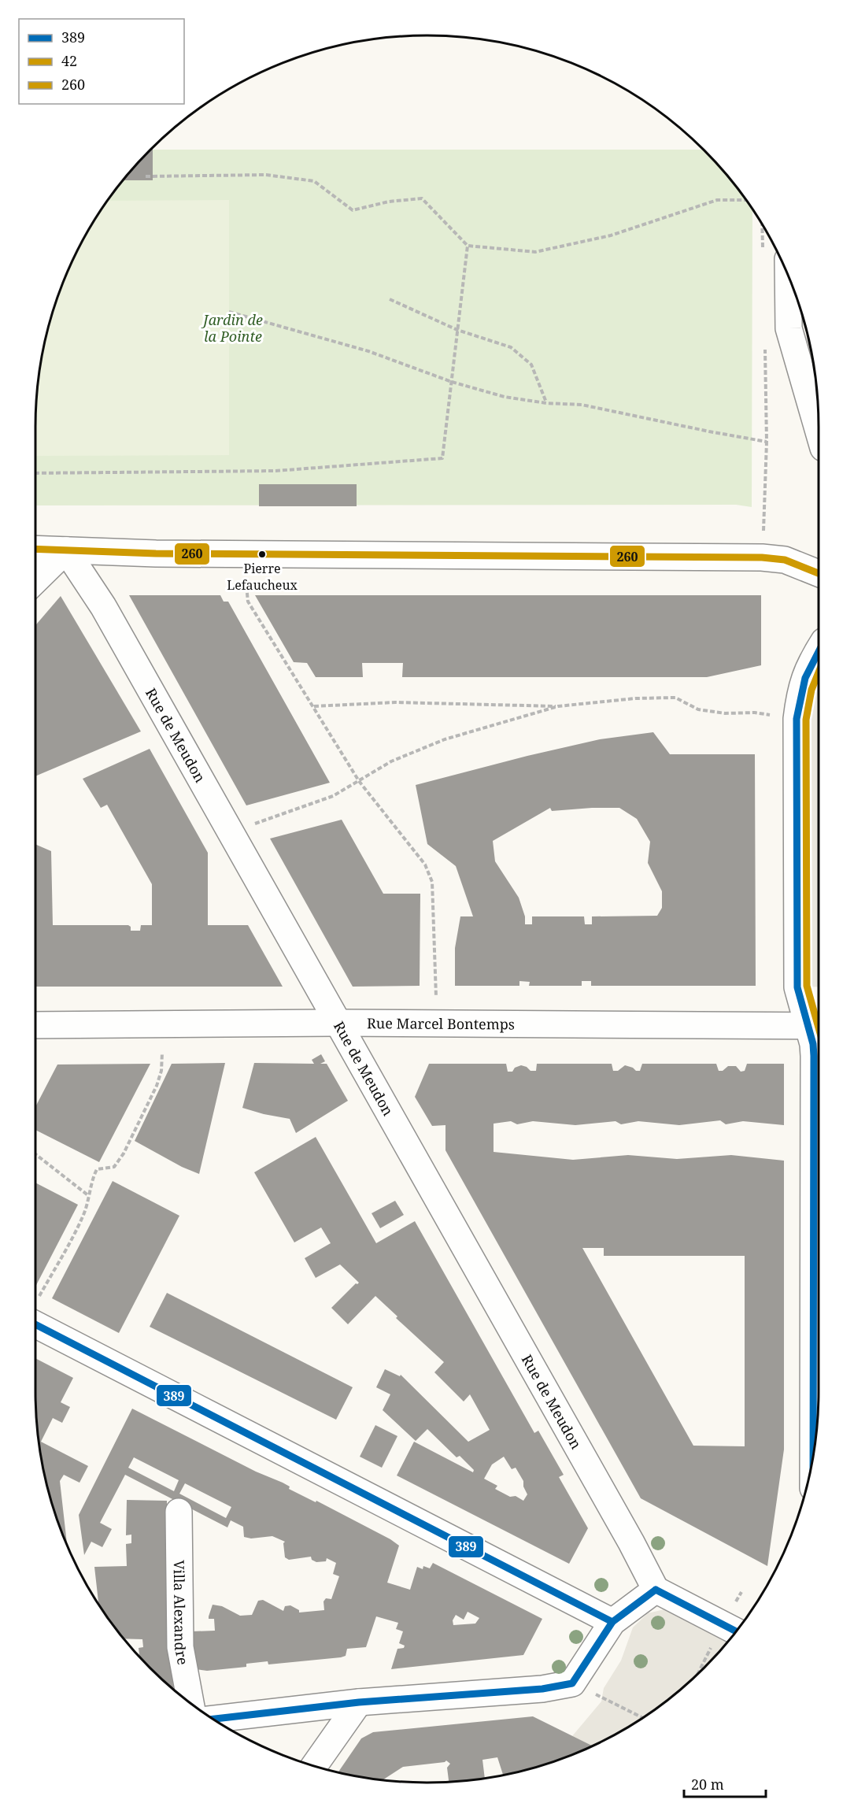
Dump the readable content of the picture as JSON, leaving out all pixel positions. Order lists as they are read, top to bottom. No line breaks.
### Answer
{"streets":{"street":["Rue de Meudon","Rue Marcel Bontemps","Villa Alexandre"]},"crossings":[["Rue de Meudon","Rue Marcel Bontemps"]],"parks":["Jardin de la Pointe"],"places":["Pierre Lefaucheux"],"lines":["transit line 260","transit line 389","transit line 42"],"legend":["389","42","260"],"scale_bar":"20 m"}
